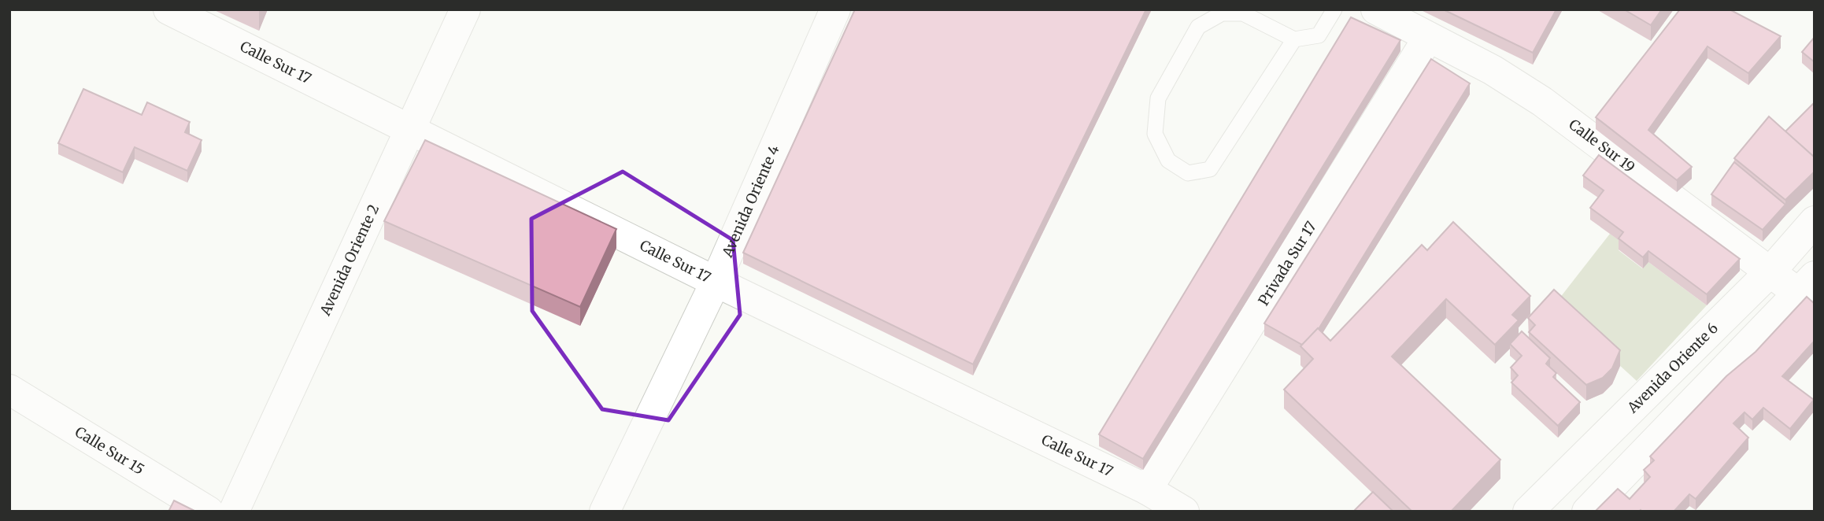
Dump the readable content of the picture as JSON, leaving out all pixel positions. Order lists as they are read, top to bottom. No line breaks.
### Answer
{"streets":{"street":["Calle Sur 17","Calle Sur 19","Avenida Oriente 4","Avenida Oriente 2","Privada Sur 17","Avenida Oriente 6","Calle Sur 15"]},"crossings":[["Calle Sur 17","Avenida Oriente 4"],["Calle Sur 17","Avenida Oriente 2"],["Calle Sur 17","Privada Sur 17"],["Calle Sur 19","Privada Sur 17"],["Calle Sur 19","Avenida Oriente 6"]]}
